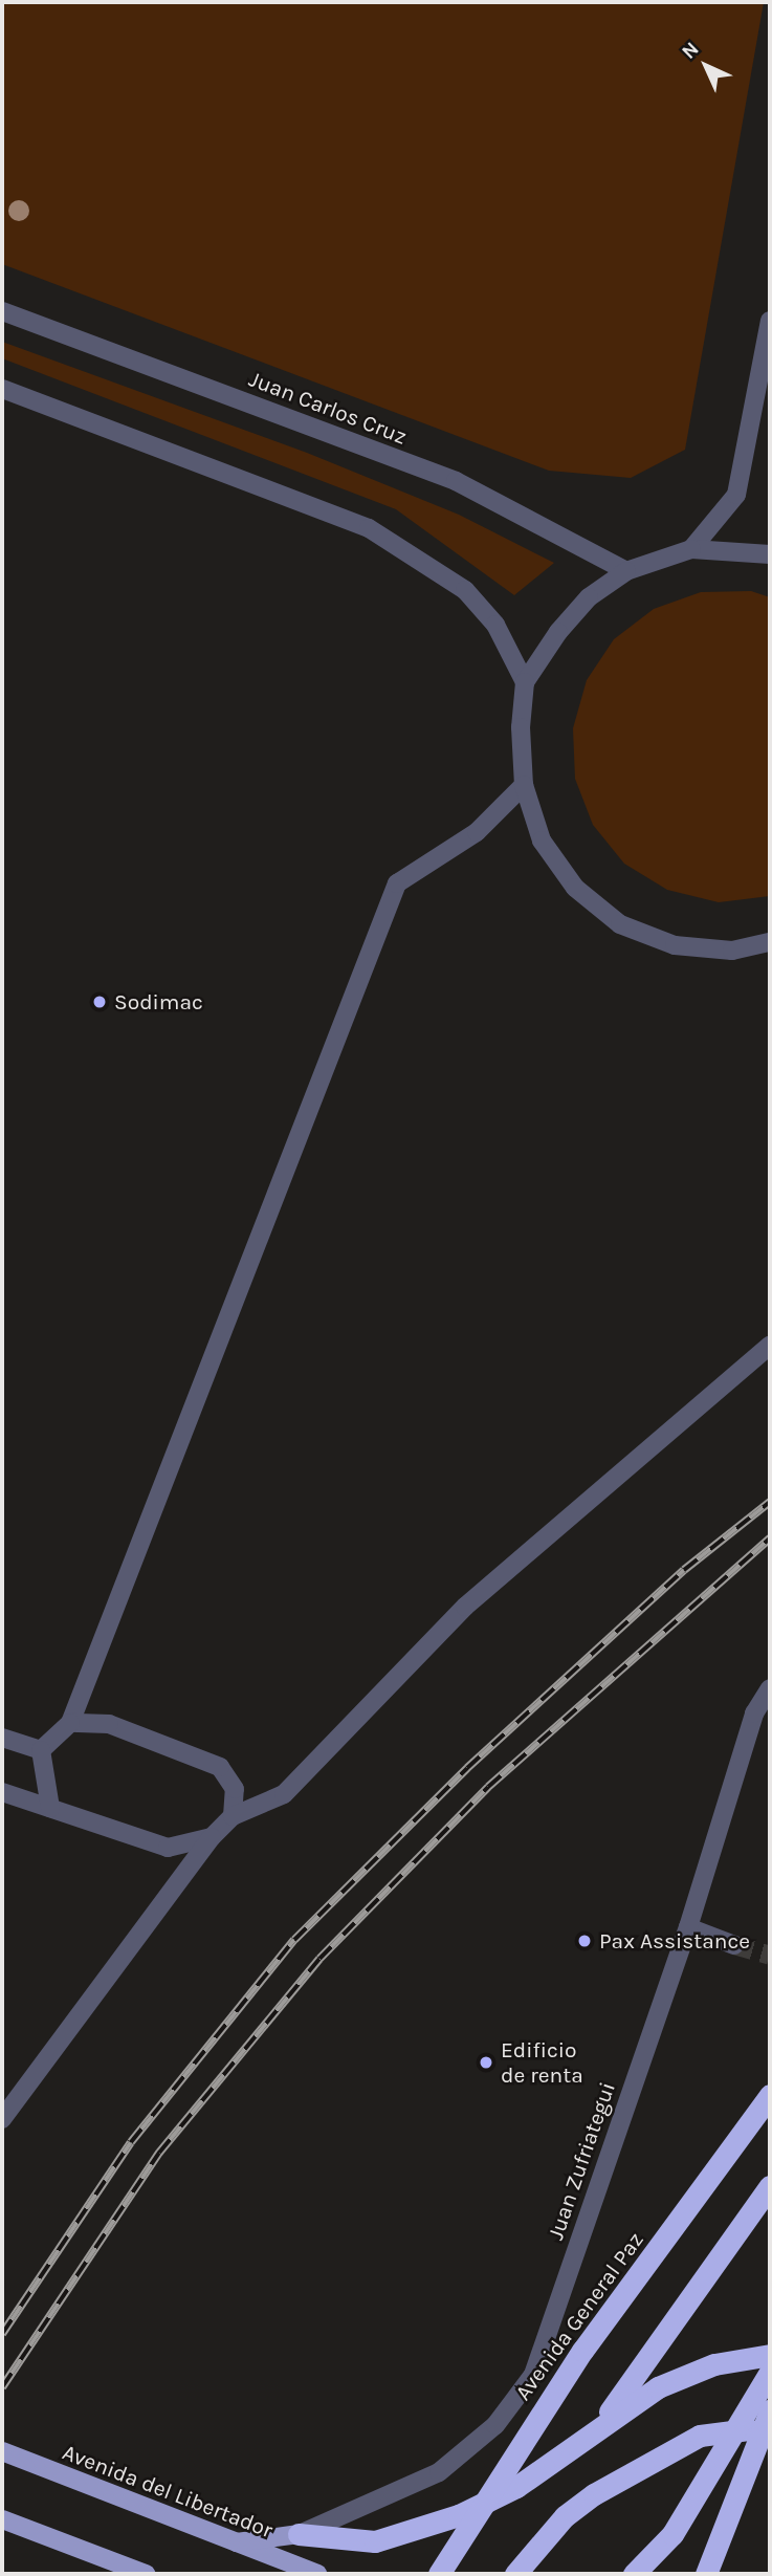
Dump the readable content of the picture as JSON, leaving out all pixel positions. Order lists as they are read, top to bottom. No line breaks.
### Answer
{"streets":{"highway":["Avenida General Paz"],"main road":["Avenida del Libertador"],"street":["Juan Carlos Cruz","Juan Zufriategui"]},"places":["Sodimac","Pax Assistance","Edificio de renta"],"north":"top left"}
